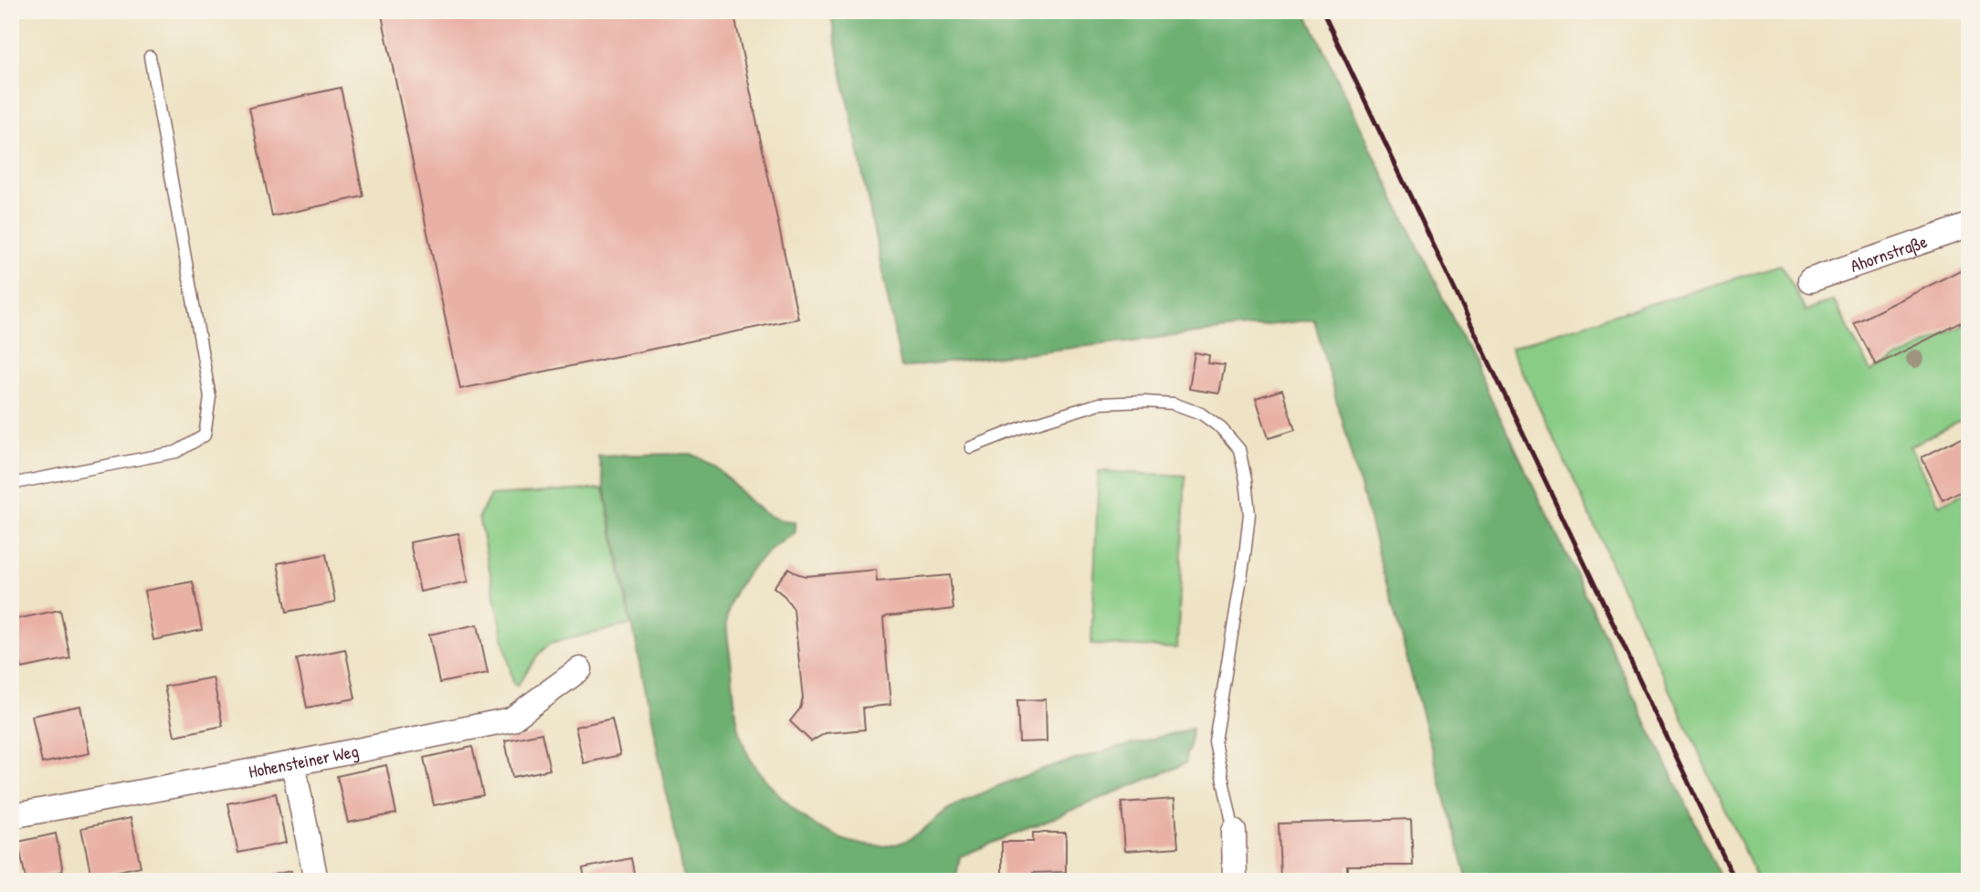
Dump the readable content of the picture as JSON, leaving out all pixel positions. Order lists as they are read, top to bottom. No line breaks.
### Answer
{"streets":{"street":["Ahornstraße","Hohensteiner Weg"]}}
